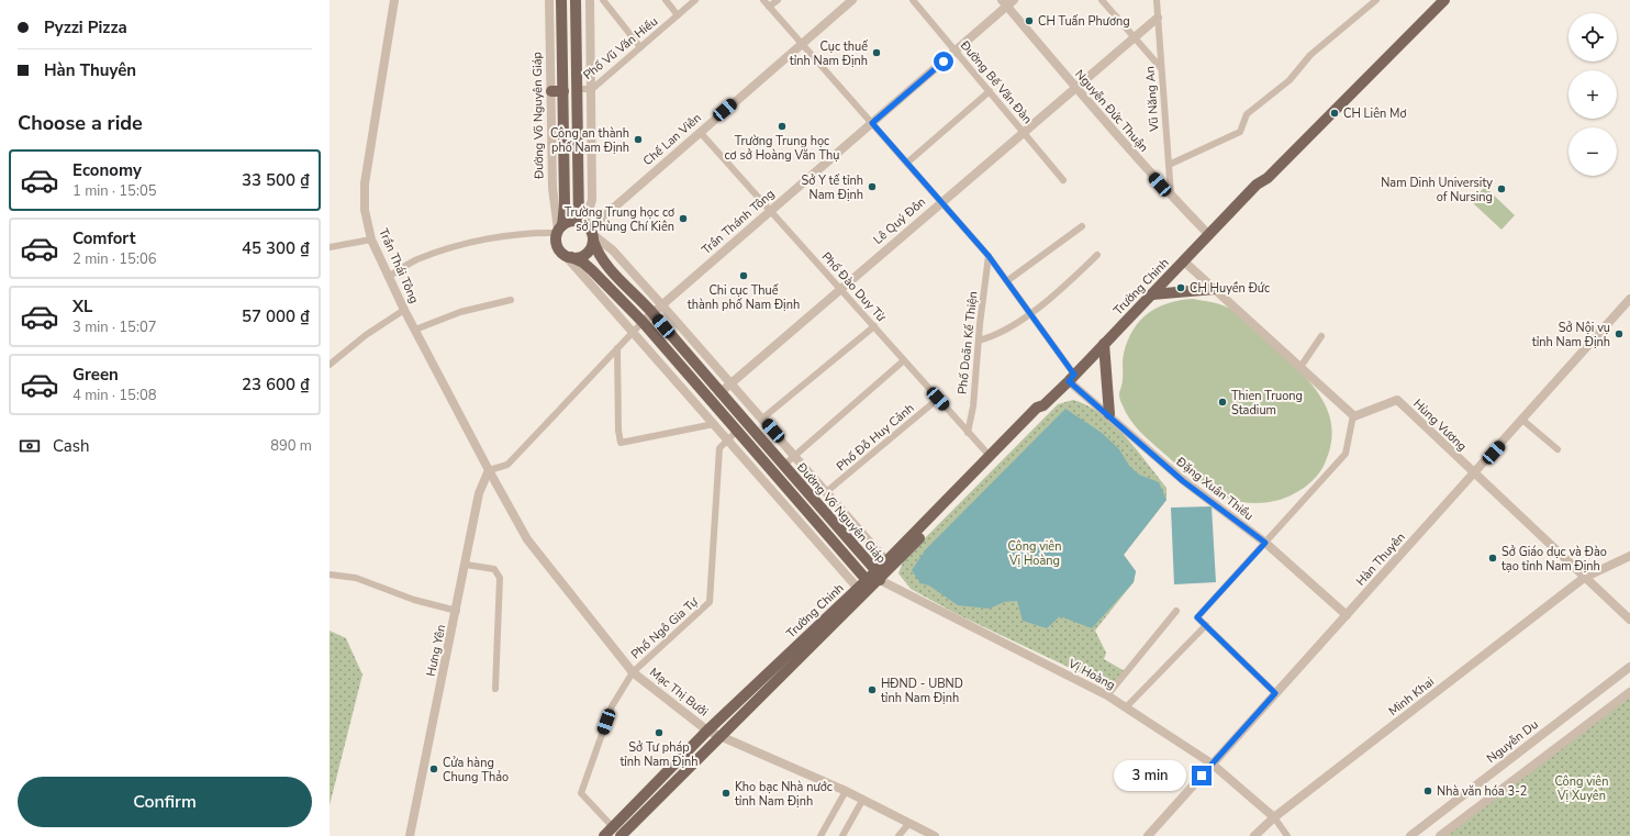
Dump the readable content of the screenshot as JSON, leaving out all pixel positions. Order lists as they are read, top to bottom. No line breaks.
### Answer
{"streets":{"main road":["Đường Võ Nguyên Giáp","Trường Chinh"],"street":["Phố Vũ Văn Hiếu","Đường Bế Văn Đàn","Vũ Năng An","Nguyễn Đức Thuận","Chế Lan Viên","Lê Quý Đôn","Trần Thánh Tông","Trần Thái Tông","Phố Đào Duy Từ","Phố Doãn Kế Thiện","Hùng Vương","Phố Đỗ Huy Cảnh","Đặng Xuân Thiều","Hàn Thuyên","Phố Ngô Gia Tự","Hưng Yên","Vị Hoàng","Mạc Thị Bưởi","Minh Khai","Nguyễn Du"]},"crossings":[["Phố Vũ Văn Hiếu","Đường Võ Nguyên Giáp"],["Đường Bế Văn Đàn","Lê Quý Đôn"],["Đường Bế Văn Đàn","Trần Thánh Tông"],["Vũ Năng An","Nguyễn Đức Thuận"],["Vũ Năng An","Lê Quý Đôn"],["Nguyễn Đức Thuận","Lê Quý Đôn"],["Nguyễn Đức Thuận","Trần Thánh Tông"],["Nguyễn Đức Thuận","Trường Chinh"],["Đường Võ Nguyên Giáp","Chế Lan Viên"],["Đường Võ Nguyên Giáp","Lê Quý Đôn"],["Đường Võ Nguyên Giáp","Trần Thánh Tông"],["Đường Võ Nguyên Giáp","Trường Chinh"],["Đường Võ Nguyên Giáp","Phố Đỗ Huy Cảnh"],["Đường Võ Nguyên Giáp","Phố Ngô Gia Tự"],["Đường Võ Nguyên Giáp","Vị Hoàng"],["Chế Lan Viên","Phố Đào Duy Từ"],["Lê Quý Đôn","Phố Đào Duy Từ"],["Trần Thánh Tông","Trần Thái Tông"],["Trần Thánh Tông","Phố Đào Duy Từ"],["Trần Thánh Tông","Hưng Yên"],["Trần Thánh Tông","Mạc Thị Bưởi"],["Trần Thái Tông","Hưng Yên"],["Trần Thái Tông","Mạc Thị Bưởi"],["Phố Đào Duy Từ","Trường Chinh"],["Phố Đào Duy Từ","Phố Doãn Kế Thiện"],["Phố Đào Duy Từ","Phố Đỗ Huy Cảnh"],["Trường Chinh","Đặng Xuân Thiều"],["Trường Chinh","Phố Ngô Gia Tự"],["Trường Chinh","Vị Hoàng"],["Trường Chinh","Mạc Thị Bưởi"],["Hùng Vương","Hàn Thuyên"],["Hùng Vương","Minh Khai"],["Đặng Xuân Thiều","Hàn Thuyên"],["Hàn Thuyên","Vị Hoàng"],["Phố Ngô Gia Tự","Mạc Thị Bưởi"],["Hưng Yên","Mạc Thị Bưởi"],["Vị Hoàng","Minh Khai"]],"parks":["Công viên Vị Hoàng","Công viên Vị Xuyên"],"places":["CH Tuấn Phương","Cục thuế tỉnh Nam Định","CH Liên Mơ","Trường Trung học cơ sở Hoàng Văn Thụ","Công an thành phố Nam Định","Sở Y tế tỉnh Nam Định","Nam Dinh University of Nursing","Trường Trung học cơ sở Phùng Chí Kiên","Chi cục Thuế thành phố Nam Định","CH Huyền Đức","Sở Nội vụ tỉnh Nam Định","Thien Truong Stadium","Sở Giáo dục và Đào tạo tỉnh Nam Định","HĐND - UBND tỉnh Nam Định","Sở Tư pháp tỉnh Nam Định","Cửa hàng Chung Thảo","Nhà văn hóa 3-2","Kho bạc Nhà nước tỉnh Nam Định"],"page":{"banner":["Pyzzi Pizza","Hàn Thuyên"],"map_buttons":["+","−"],"heading":"Choose a ride","list":[{"name":"Economy","note":"1 min · 15:05","value":"33 500 ₫"},{"name":"Comfort","note":"2 min · 15:06","value":"45 300 ₫"},{"name":"XL","note":"3 min · 15:07","value":"57 000 ₫"},{"name":"Green","note":"4 min · 15:08","value":"23 600 ₫"}],"pay":["Cash","890 m"],"bubble":"3 min","buttons":"Confirm"}}
